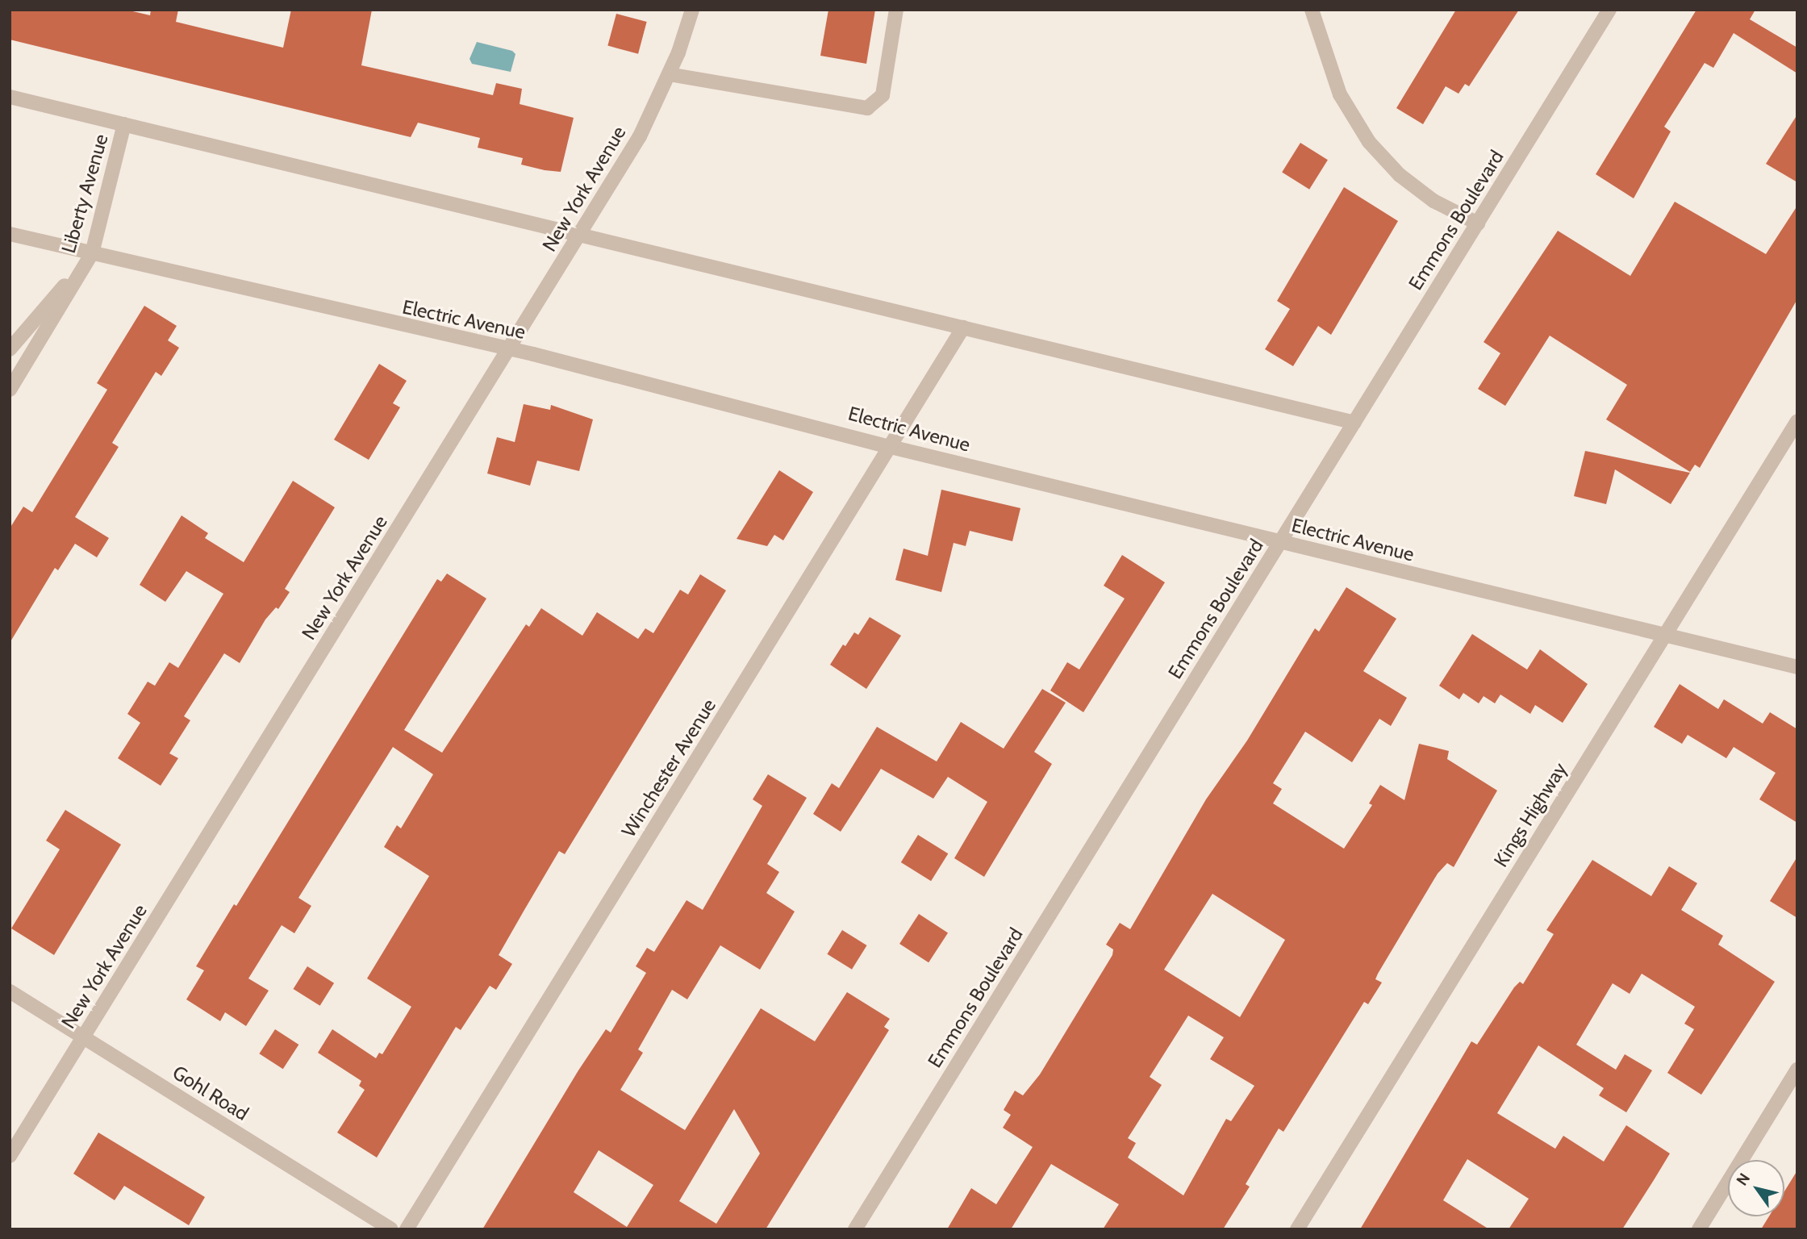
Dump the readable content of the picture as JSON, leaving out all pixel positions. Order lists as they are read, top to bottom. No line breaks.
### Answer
{"streets":{"street":["New York Avenue","Liberty Avenue","Emmons Boulevard","Electric Avenue","Winchester Avenue","Kings Highway","Gohl Road"]},"crossings":[["New York Avenue","Electric Avenue"],["New York Avenue","Gohl Road"],["Liberty Avenue","Electric Avenue"],["Emmons Boulevard","Electric Avenue"],["Electric Avenue","Winchester Avenue"],["Electric Avenue","Kings Highway"]],"north":"top left"}
